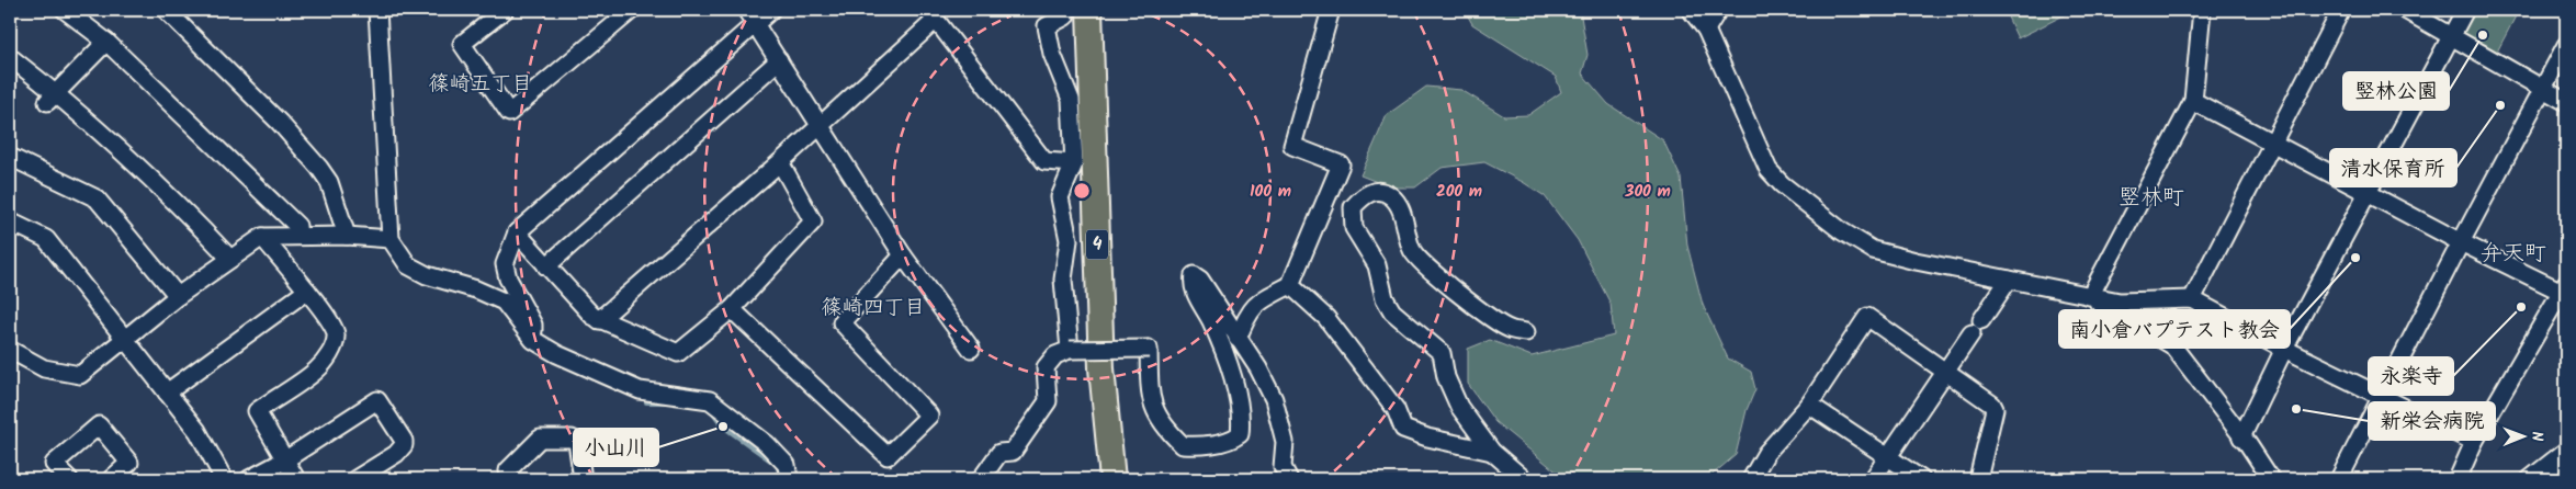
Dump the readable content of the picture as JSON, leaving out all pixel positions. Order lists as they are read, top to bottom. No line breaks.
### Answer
{"streets":{"highway":["4"]},"districts":["篠崎五丁目","竪林町","弁天町","篠崎四丁目"],"places":["竪林公園","清水保育所","南小倉バプテスト教会","永楽寺","新栄会病院","小山川"],"north":"right","rings":["100 m","200 m","300 m"]}
